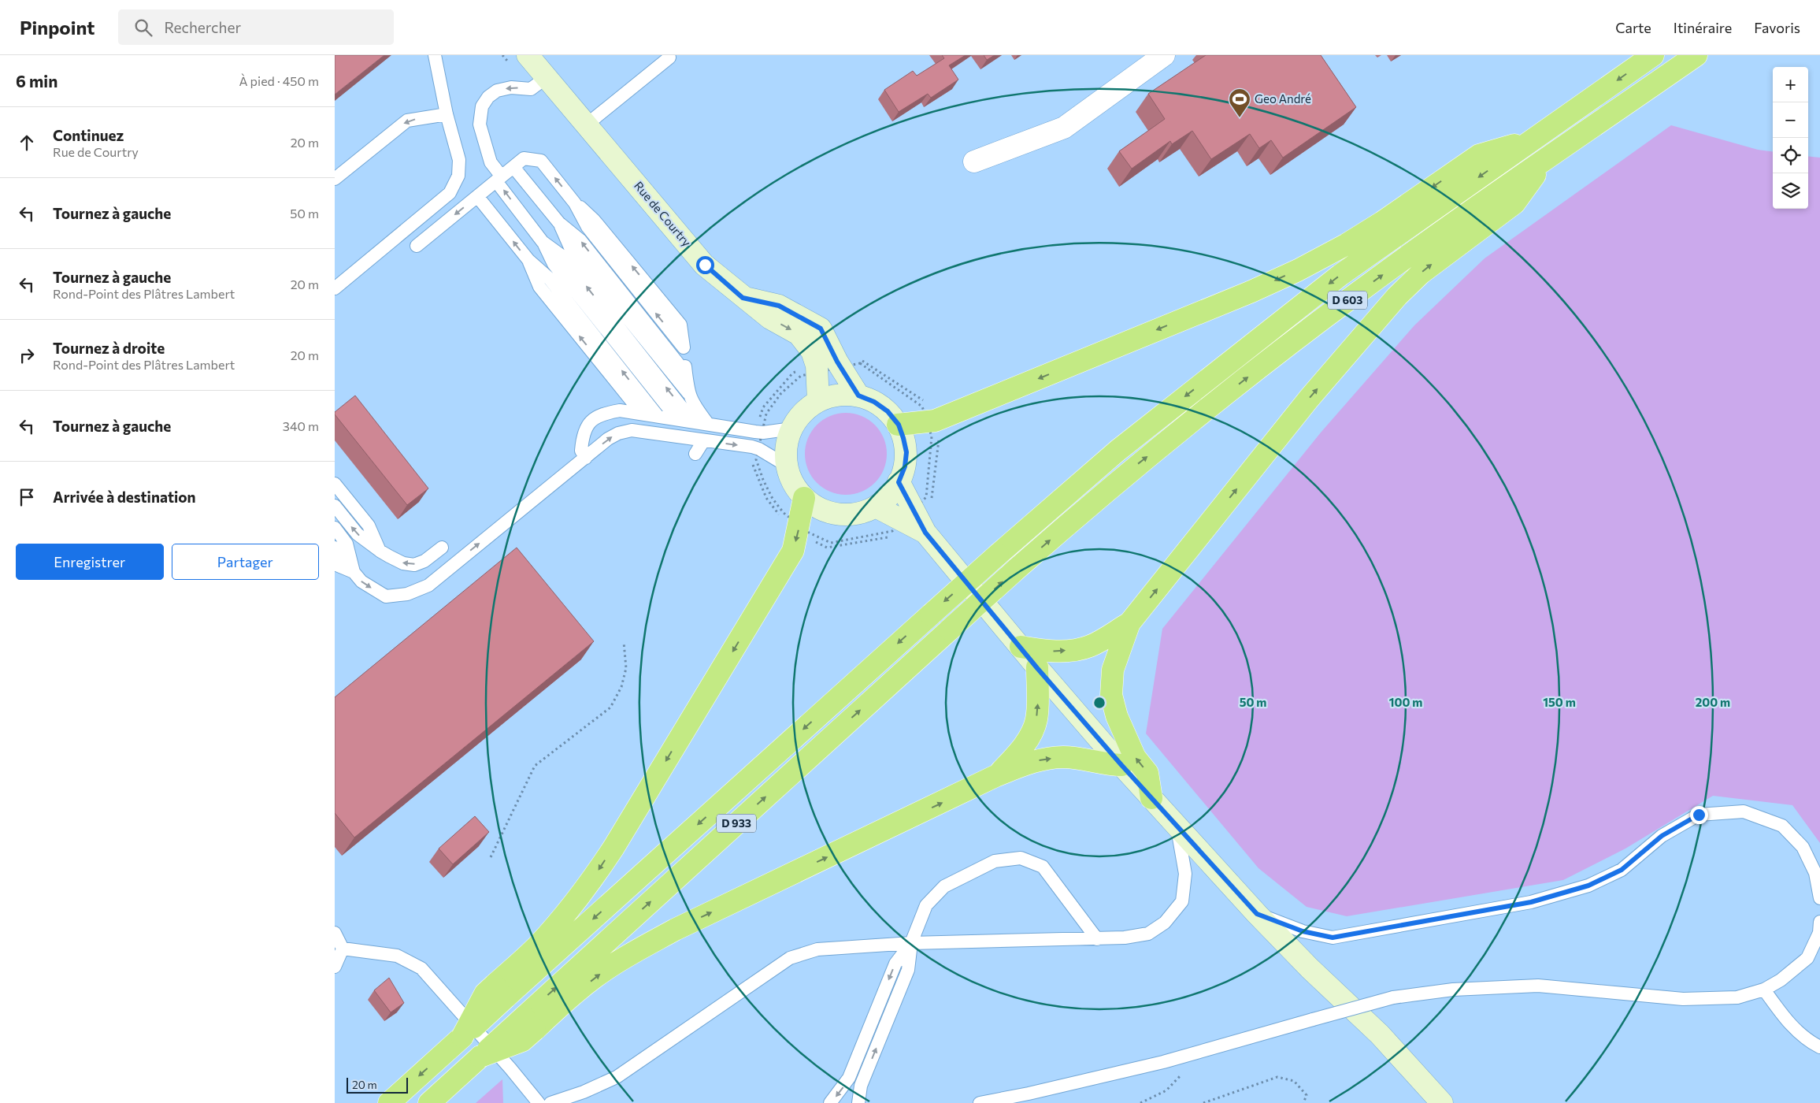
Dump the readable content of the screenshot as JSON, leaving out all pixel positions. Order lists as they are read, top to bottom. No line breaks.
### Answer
{"streets":{"highway":["D 603","D 933"],"main road":["Rue de Courtry"]},"crossings":[["D 603","D 933"]],"places":{"sports":["Geo André"]},"scale_bar":"20 m","page":{"header":"Pinpoint","search":"Rechercher","nav":["Carte","Itinéraire","Favoris"],"heading":["6 min","À pied · 450 m"],"map_buttons":["+","−"],"list":[["Continuez","Rue de Courtry","20 m"],["Tournez à gauche","50 m"],["Tournez à gauche","Rond-Point des Plâtres Lambert","20 m"],["Tournez à droite","Rond-Point des Plâtres Lambert","20 m"],["Tournez à gauche","340 m"],"Arrivée à destination"],"buttons":["Enregistrer","Partager"],"scale":"20 m"},"rings":["50 m","100 m","150 m","200 m"]}
